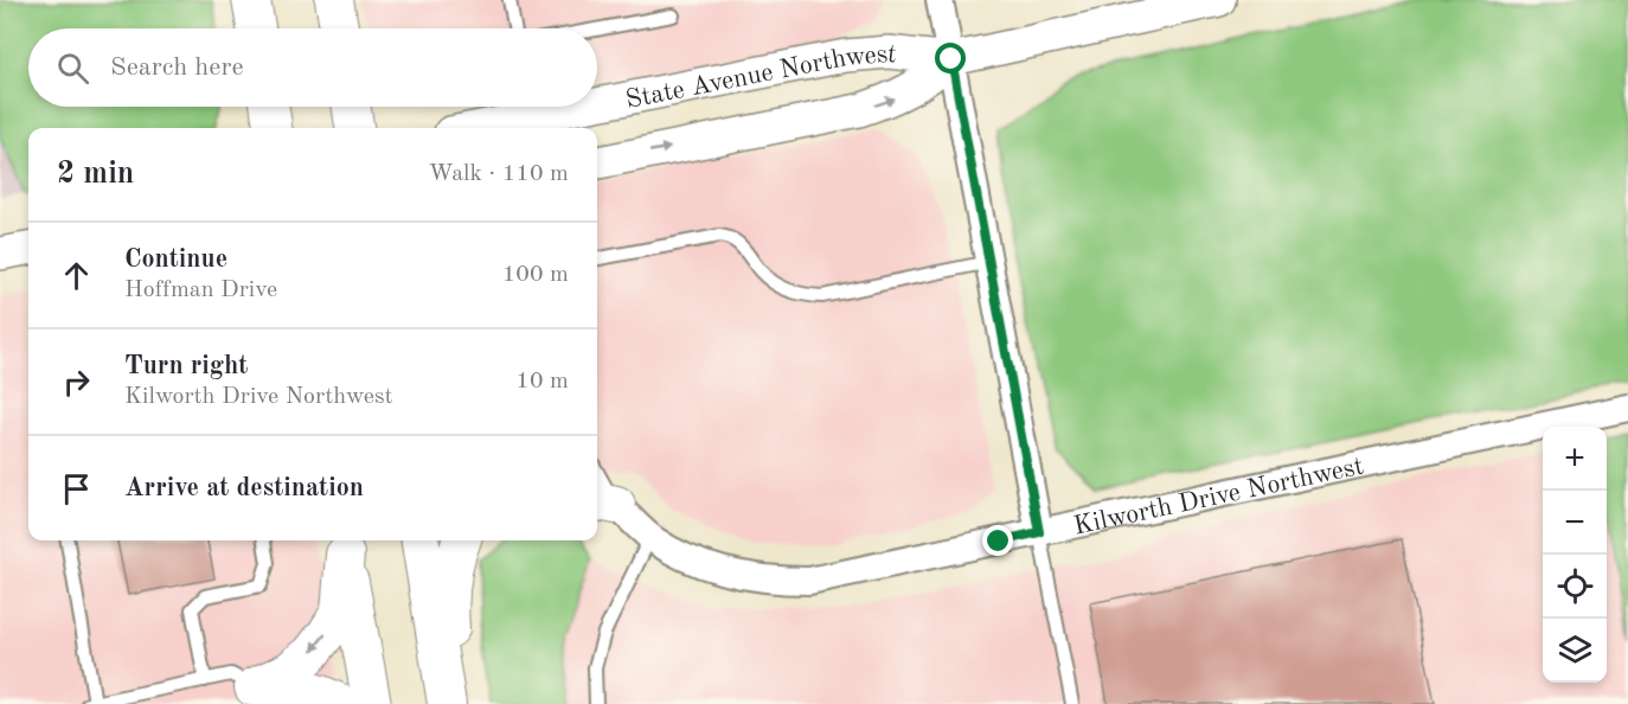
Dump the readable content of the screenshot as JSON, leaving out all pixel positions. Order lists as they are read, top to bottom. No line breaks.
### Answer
{"streets":{"street":["State Avenue Northwest","Kilworth Drive Northwest"]},"page":{"search":"Search here","heading":["2 min","Walk · 110 m"],"list":[["Continue","Hoffman Drive","100 m"],["Turn right","Kilworth Drive Northwest","10 m"],"Arrive at destination"],"map_buttons":["+","−"]}}
